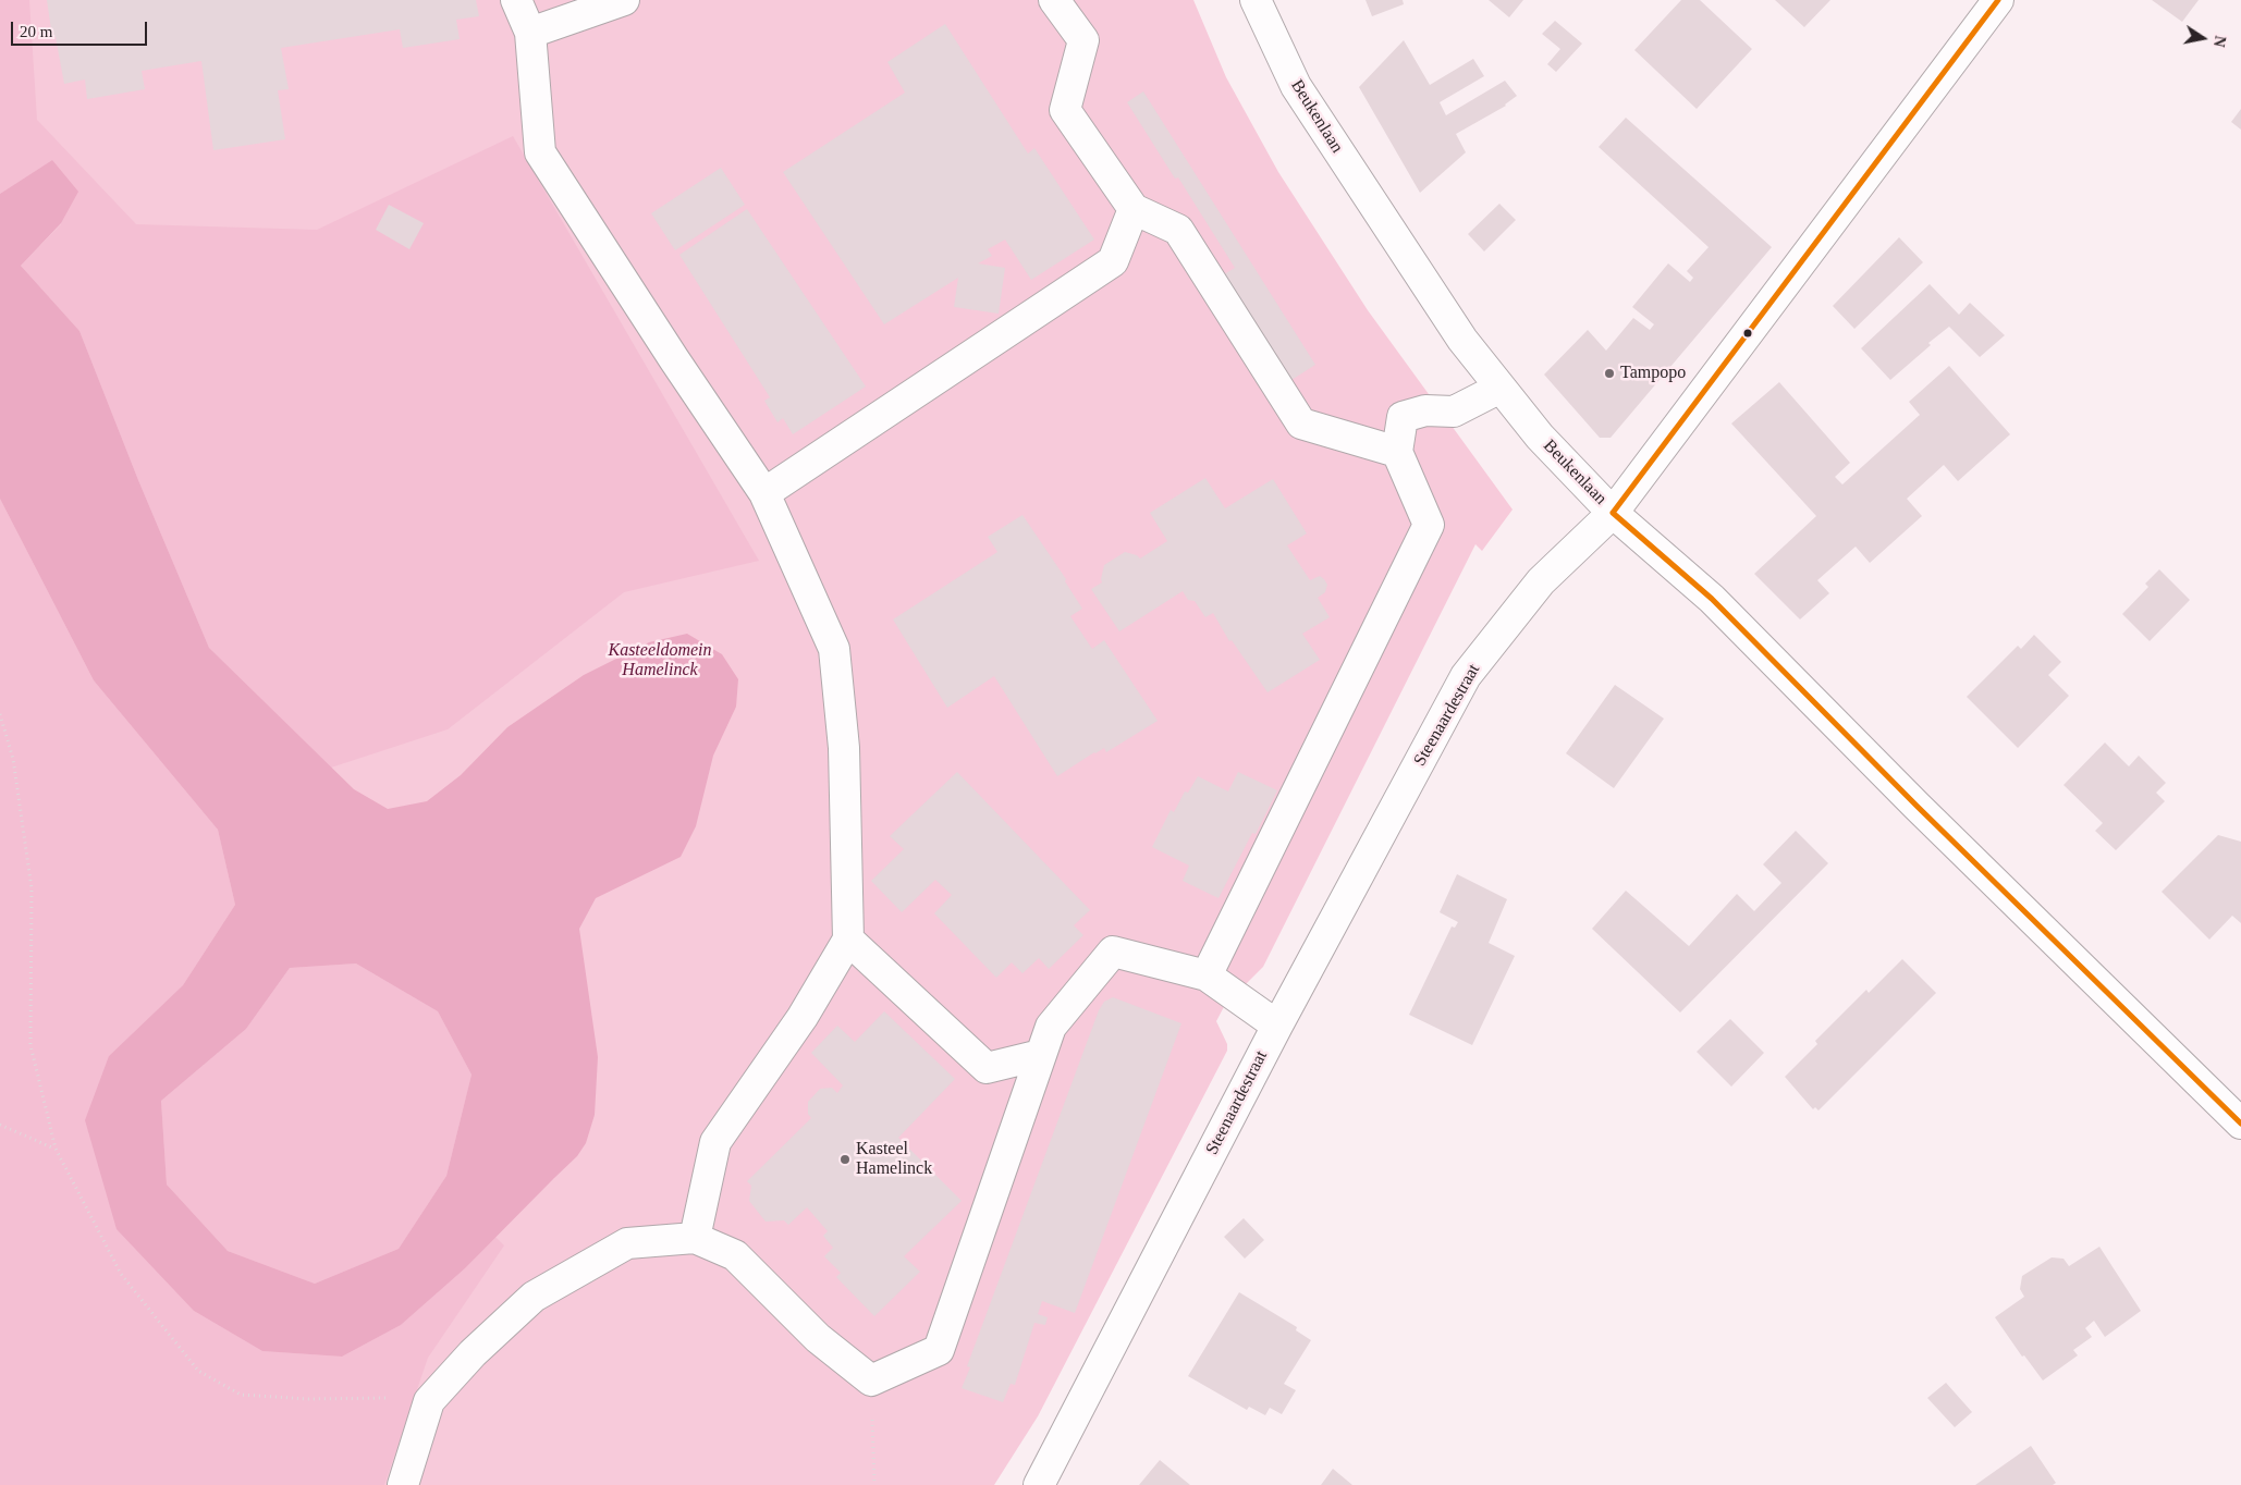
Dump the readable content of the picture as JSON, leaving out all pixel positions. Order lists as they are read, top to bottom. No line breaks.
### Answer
{"streets":{"street":["Beukenlaan","Steenaardestraat"]},"crossings":[["Beukenlaan","Steenaardestraat"]],"parks":["Kasteeldomein Hamelinck"],"places":["Tampopo","Kasteel Hamelinck"],"scale_bar":"20 m","north":"right"}
